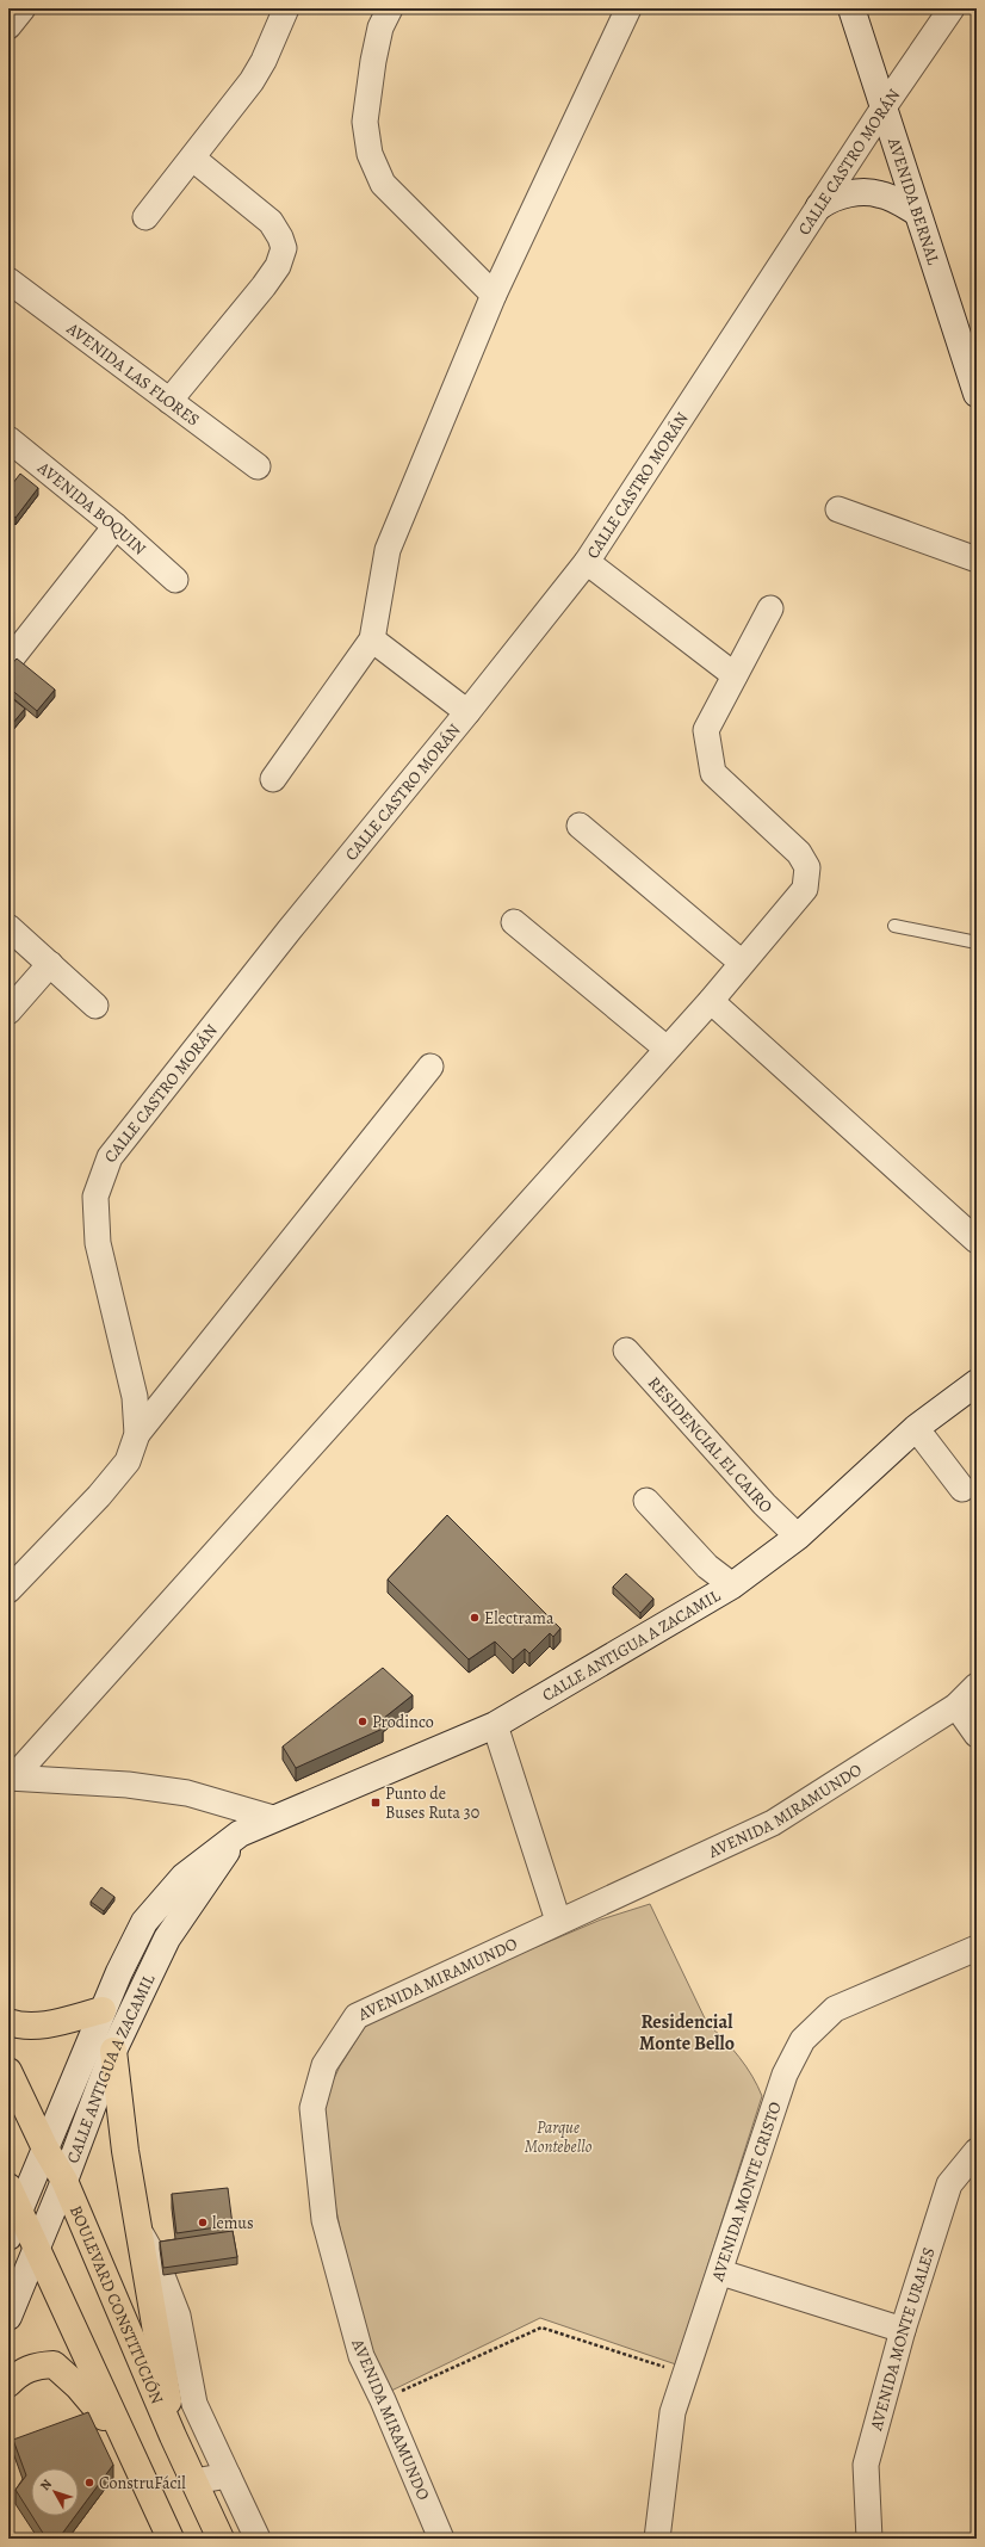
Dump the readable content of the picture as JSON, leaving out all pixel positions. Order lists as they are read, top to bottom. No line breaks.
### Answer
{"streets":{"highway":["BOULEVARD CONSTITUCIÓN"],"street":["CALLE CASTRO MORÁN","AVENIDA BERNAL","AVENIDA LAS FLORES","AVENIDA BOQUIN","RESIDENCIAL EL CAIRO","CALLE ANTIGUA A ZACAMIL","AVENIDA MIRAMUNDO","AVENIDA MONTE CRISTO","AVENIDA MONTE URALES"]},"crossings":[["CALLE CASTRO MORÁN","AVENIDA BERNAL"],["RESIDENCIAL EL CAIRO","CALLE ANTIGUA A ZACAMIL"],["CALLE ANTIGUA A ZACAMIL","BOULEVARD CONSTITUCIÓN"]],"districts":["Residencial Monte Bello"],"parks":["Parque Montebello"],"places":{"other":["Electrama","Prodinco","lemus","ConstruFácil"],"transit":["Punto de Buses Ruta 30"]},"north":"top left"}
